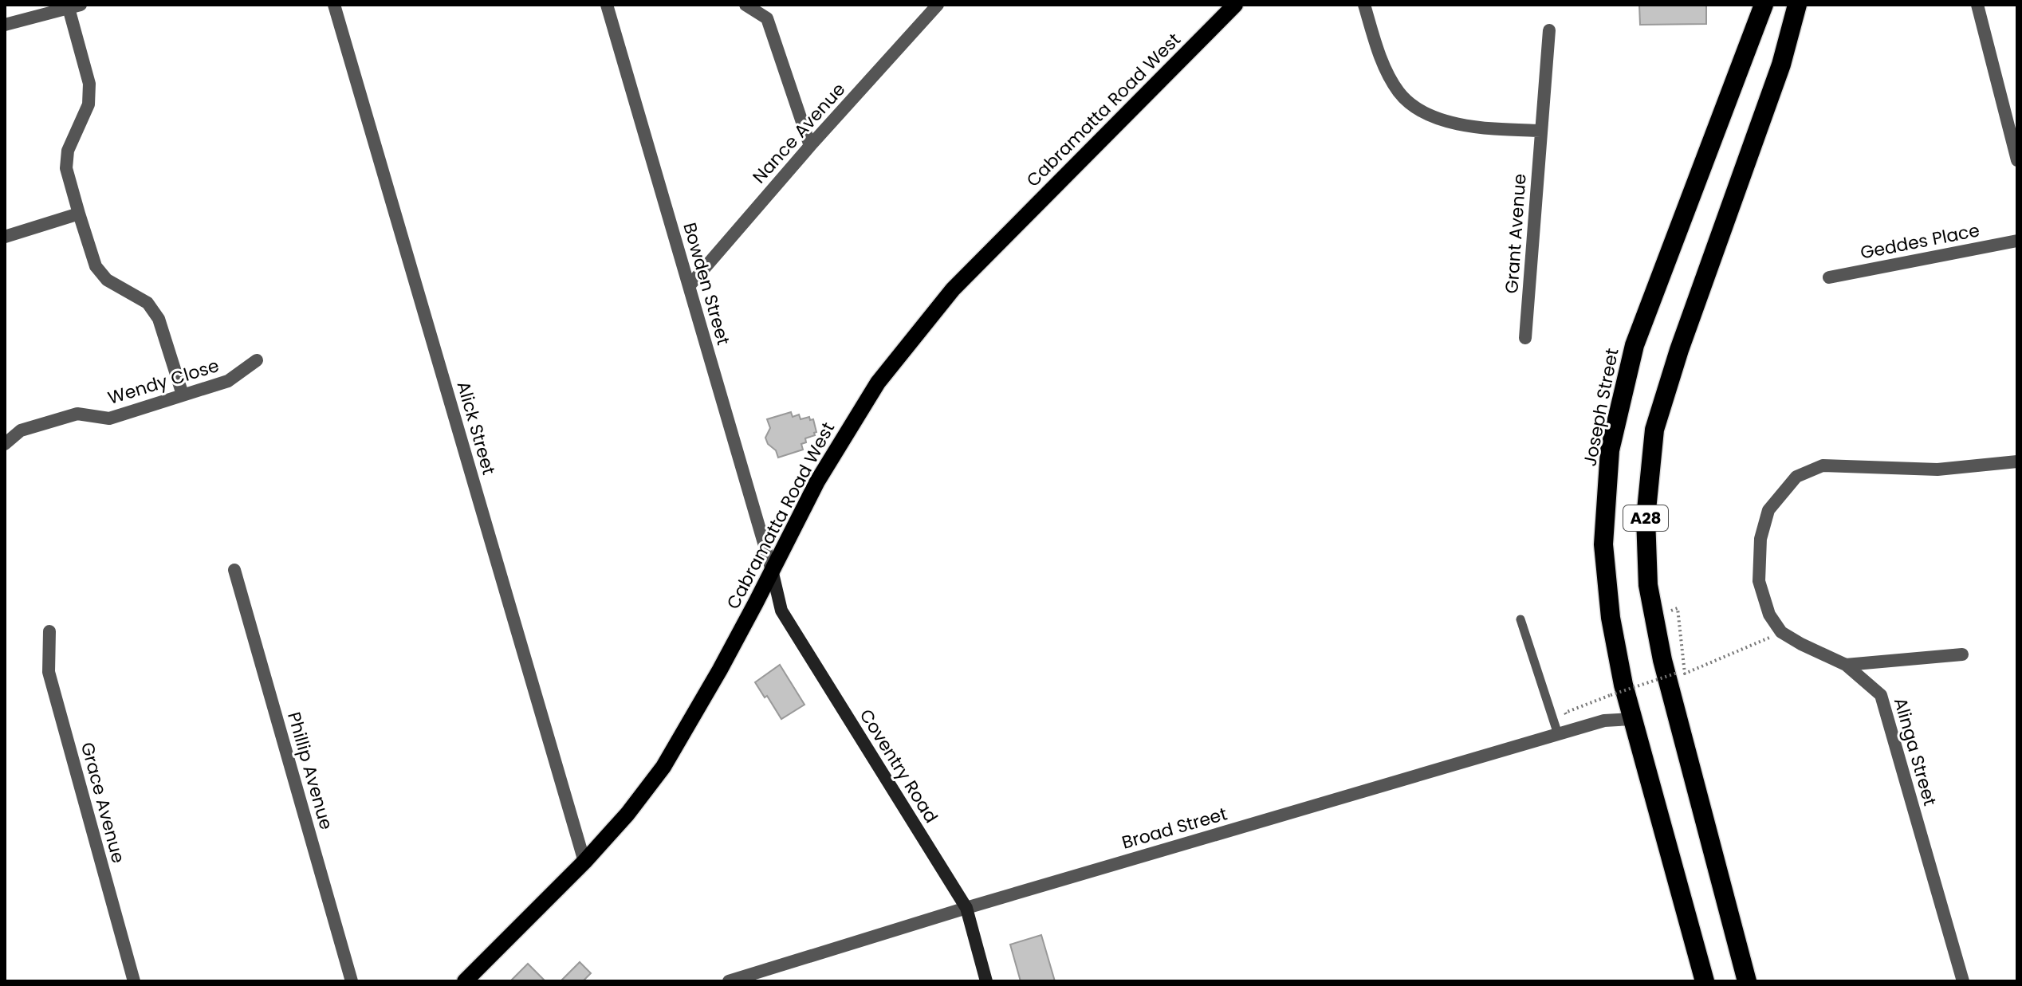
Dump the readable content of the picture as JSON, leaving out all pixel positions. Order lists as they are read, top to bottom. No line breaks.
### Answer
{"streets":{"highway":["Joseph Street","A28"],"main road":["Cabramatta Road West"],"street":["Nance Avenue","Grant Avenue","Geddes Place","Bowden Street","Wendy Close","Alick Street","Alinga Street","Coventry Road","Phillip Avenue","Grace Avenue","Broad Street"]},"crossings":[["Cabramatta Road West","Bowden Street"],["Cabramatta Road West","Alick Street"],["Cabramatta Road West","Coventry Road"],["Nance Avenue","Bowden Street"],["Bowden Street","Coventry Road"],["Joseph Street","Broad Street"],["Coventry Road","Broad Street"]]}
